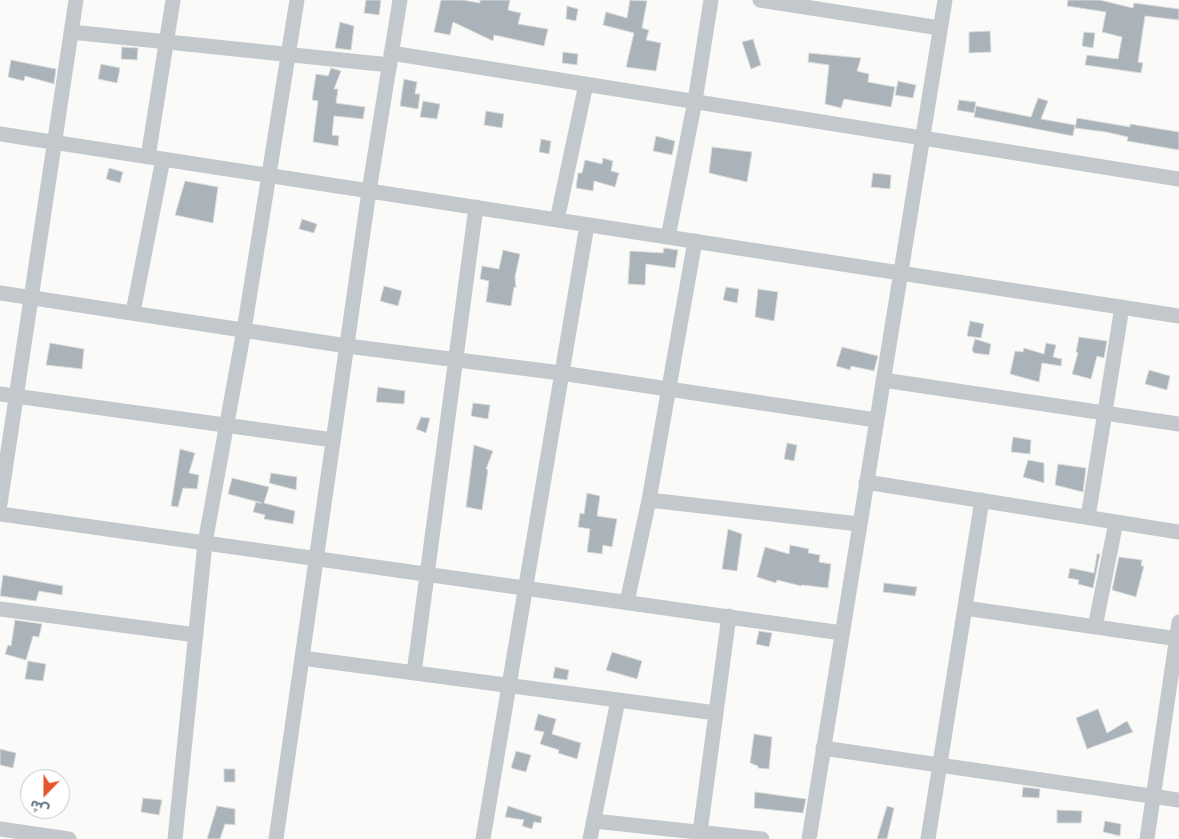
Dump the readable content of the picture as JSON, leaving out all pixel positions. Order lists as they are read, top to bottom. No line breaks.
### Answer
{"north":"bottom"}
